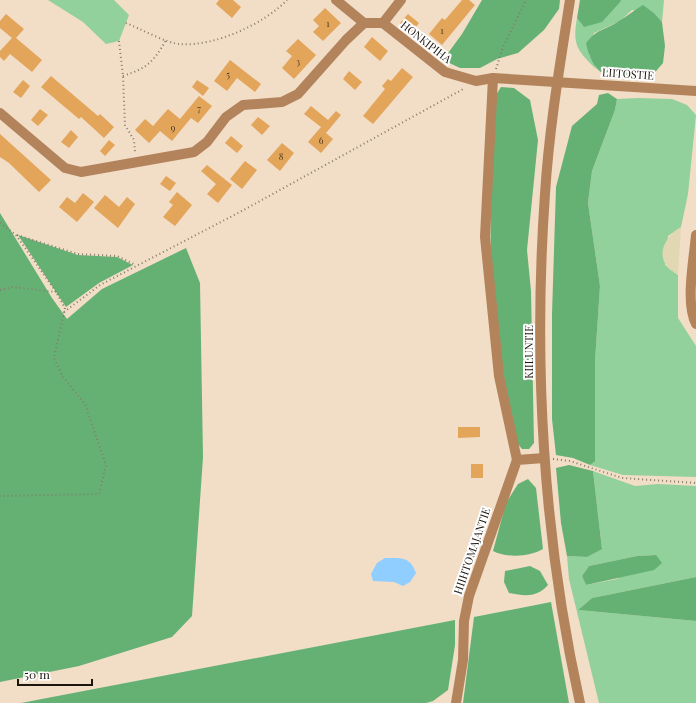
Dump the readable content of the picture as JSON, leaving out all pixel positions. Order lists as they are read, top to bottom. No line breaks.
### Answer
{"streets":{"street":["HONKIPIHA","LIITOSTIE","KIILUNTIE","HIIHTOMAJANTIE"]},"crossings":[["HONKIPIHA","LIITOSTIE"],["HONKIPIHA","KIILUNTIE"],["LIITOSTIE","KIILUNTIE"]],"house_numbers":["1","1","3","5","7","9","6","8"],"scale_bar":"50 m"}
